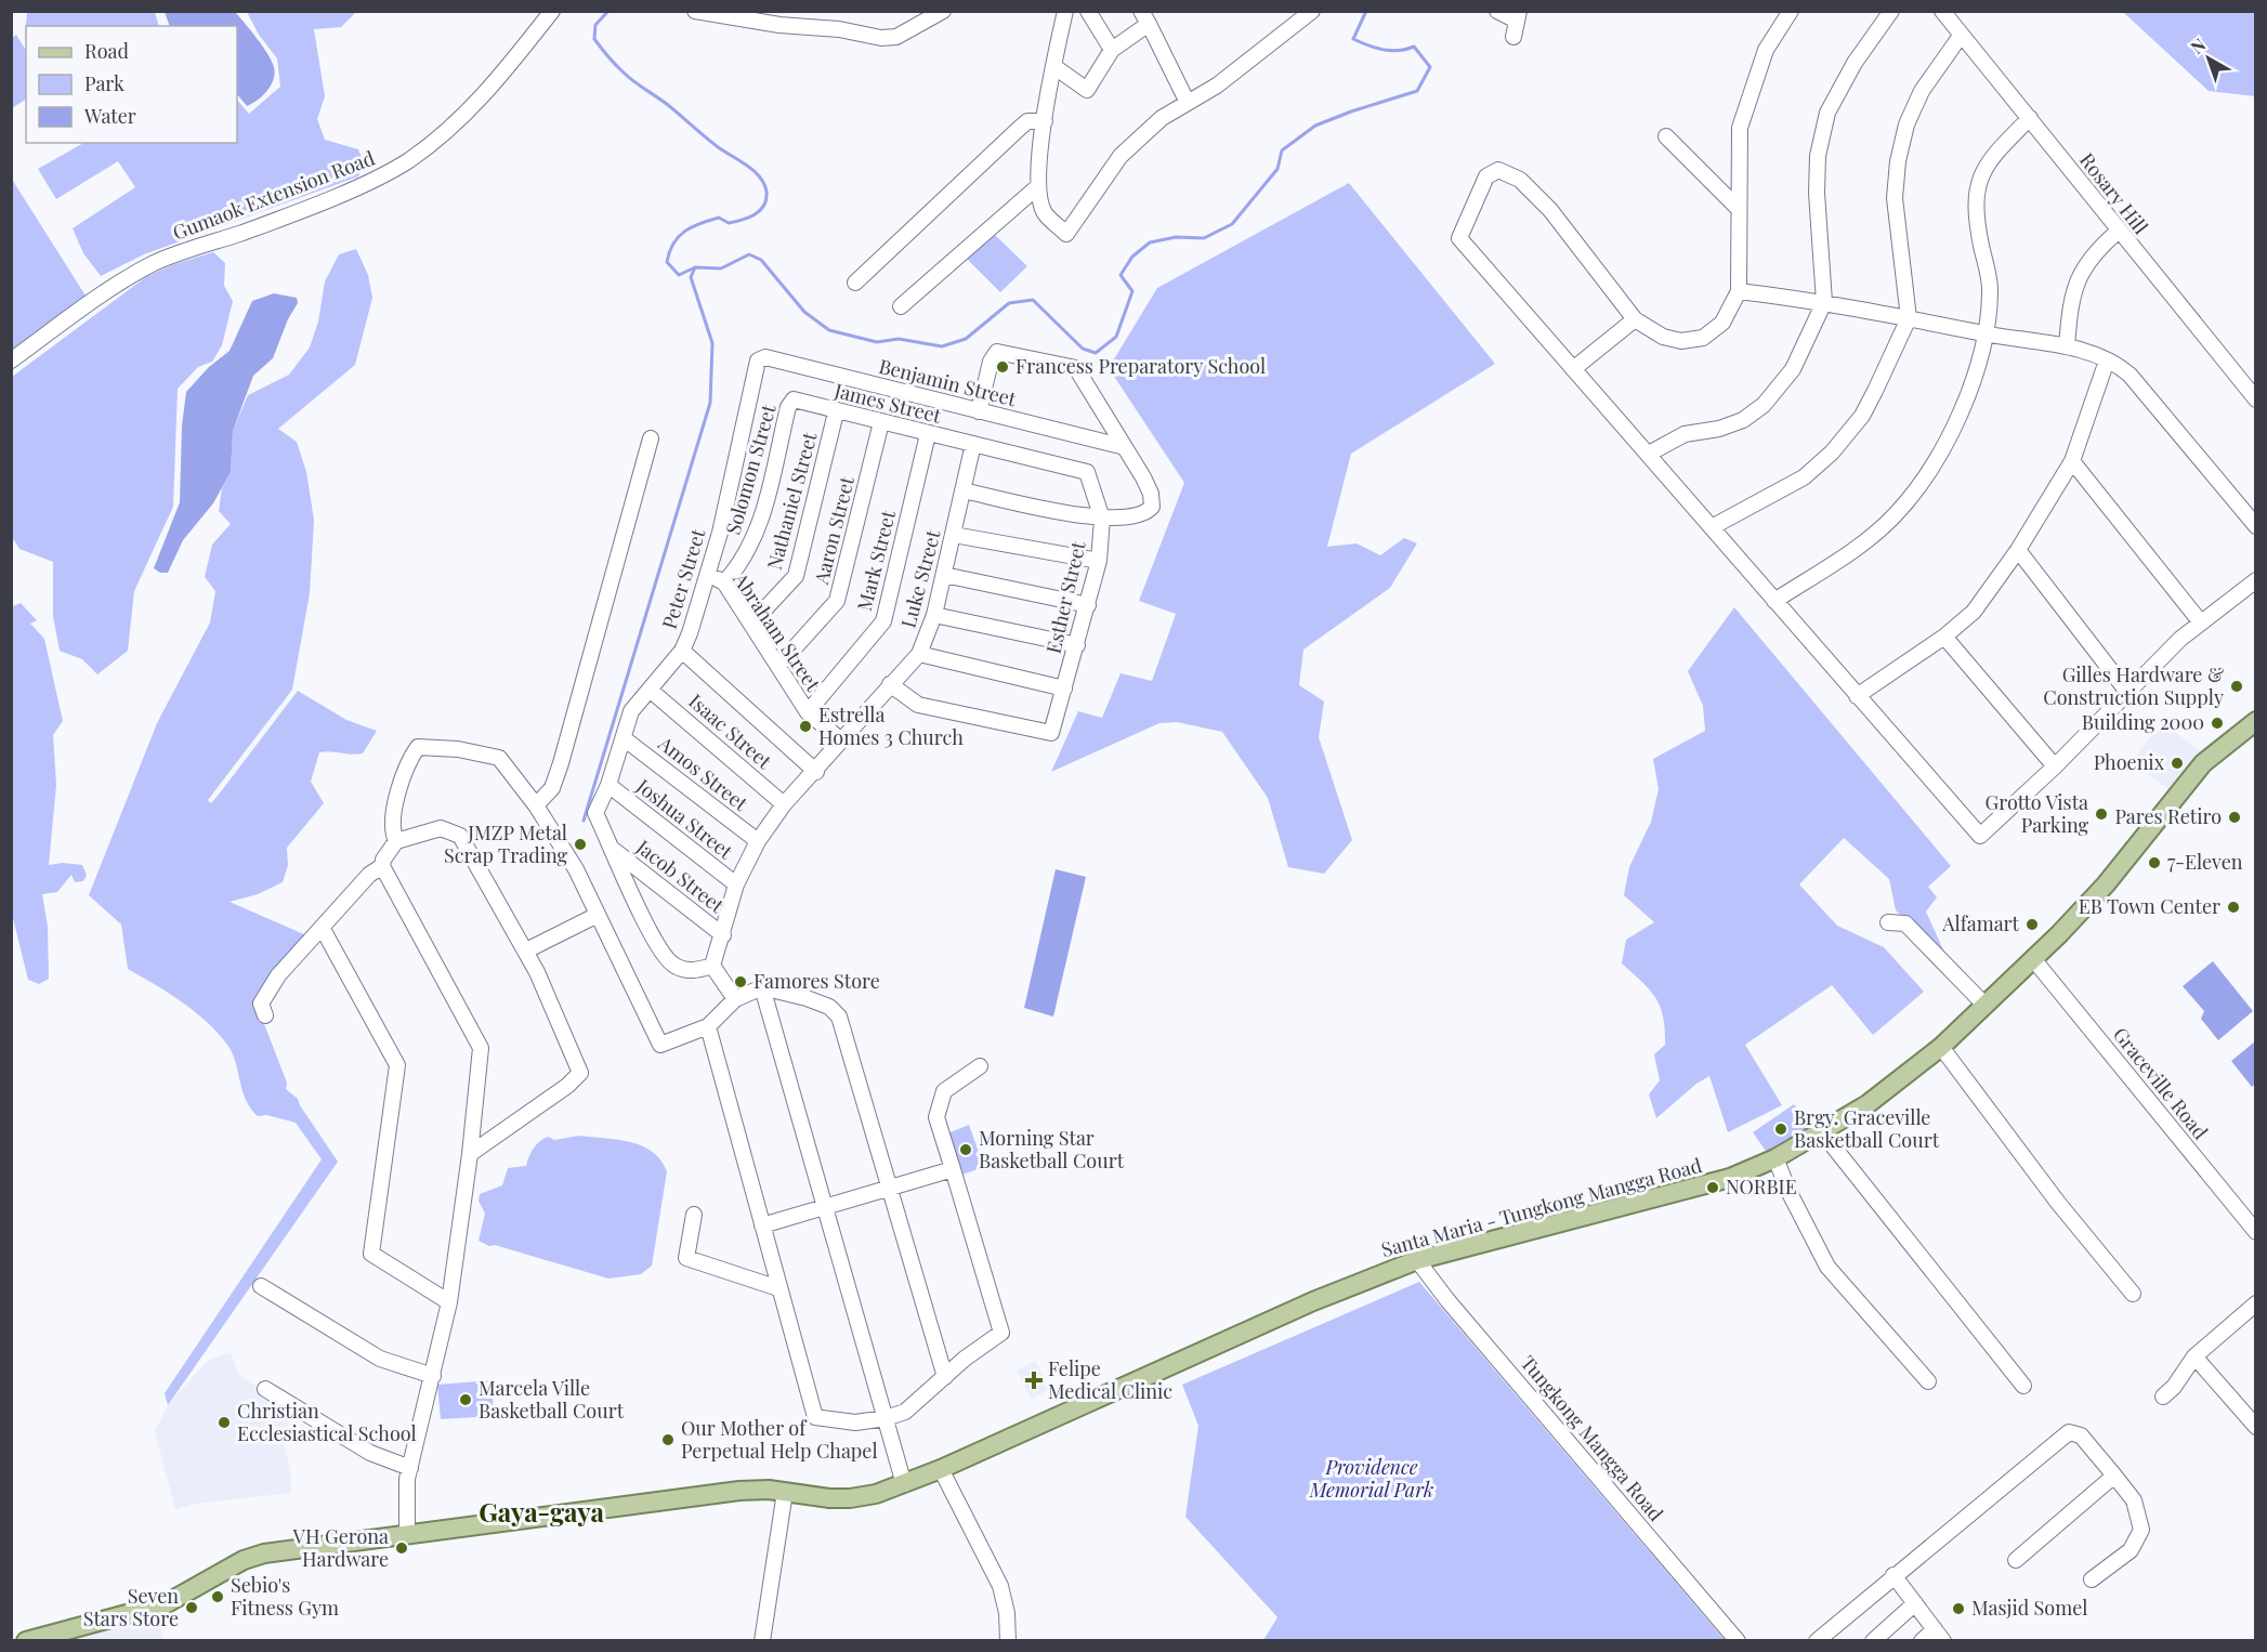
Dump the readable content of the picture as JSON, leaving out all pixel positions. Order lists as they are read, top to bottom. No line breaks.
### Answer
{"streets":{"main road":["Santa Maria - Tungkong Mangga Road"],"street":["Rosary Hill","Gumaok Extension Road","Benjamin Street","James Street","Solomon Street","Nathaniel Street","Aaron Street","Mark Street","Peter Street","Luke Street","Esther Street","Abraham Street","Isaac Street","Amos Street","Joshua Street","Jacob Street","Graceville Road","Tungkong Mangga Road"]},"crossings":[["Benjamin Street","Peter Street"],["James Street","Solomon Street"],["James Street","Nathaniel Street"],["James Street","Aaron Street"],["James Street","Mark Street"],["James Street","Luke Street"],["James Street","Esther Street"],["Solomon Street","Abraham Street"],["Nathaniel Street","Abraham Street"],["Aaron Street","Abraham Street"],["Mark Street","Abraham Street"],["Peter Street","Luke Street"],["Peter Street","Abraham Street"],["Peter Street","Isaac Street"],["Peter Street","Amos Street"],["Peter Street","Joshua Street"],["Peter Street","Jacob Street"],["Luke Street","Esther Street"],["Luke Street","Abraham Street"],["Luke Street","Isaac Street"],["Luke Street","Amos Street"],["Luke Street","Joshua Street"],["Luke Street","Jacob Street"],["Graceville Road","Santa Maria - Tungkong Mangga Road"],["Santa Maria - Tungkong Mangga Road","Tungkong Mangga Road"]],"districts":["Gaya-gaya"],"parks":["Providence Memorial Park"],"places":{"other":["Francess Preparatory School","Gilles Hardware & Construction Supply","Building 2000","Estrella Homes 3 Church","Phoenix","Grotto Vista Parking","Pares Retiro","JMZP Metal Scrap Trading","7-Eleven","EB Town Center","Alfamart","Famores Store","Brgy. Graceville Basketball Court","Morning Star Basketball Court","NORBIE","Marcela Ville Basketball Court","Christian Ecclesiastical School","Our Mother of Perpetual Help Chapel","VH Gerona Hardware","Sebio's Fitness Gym","Seven Stars Store","Masjid Somel"],"health":["Felipe Medical Clinic"]},"legend":["Road","Park","Water"],"north":"top left"}
